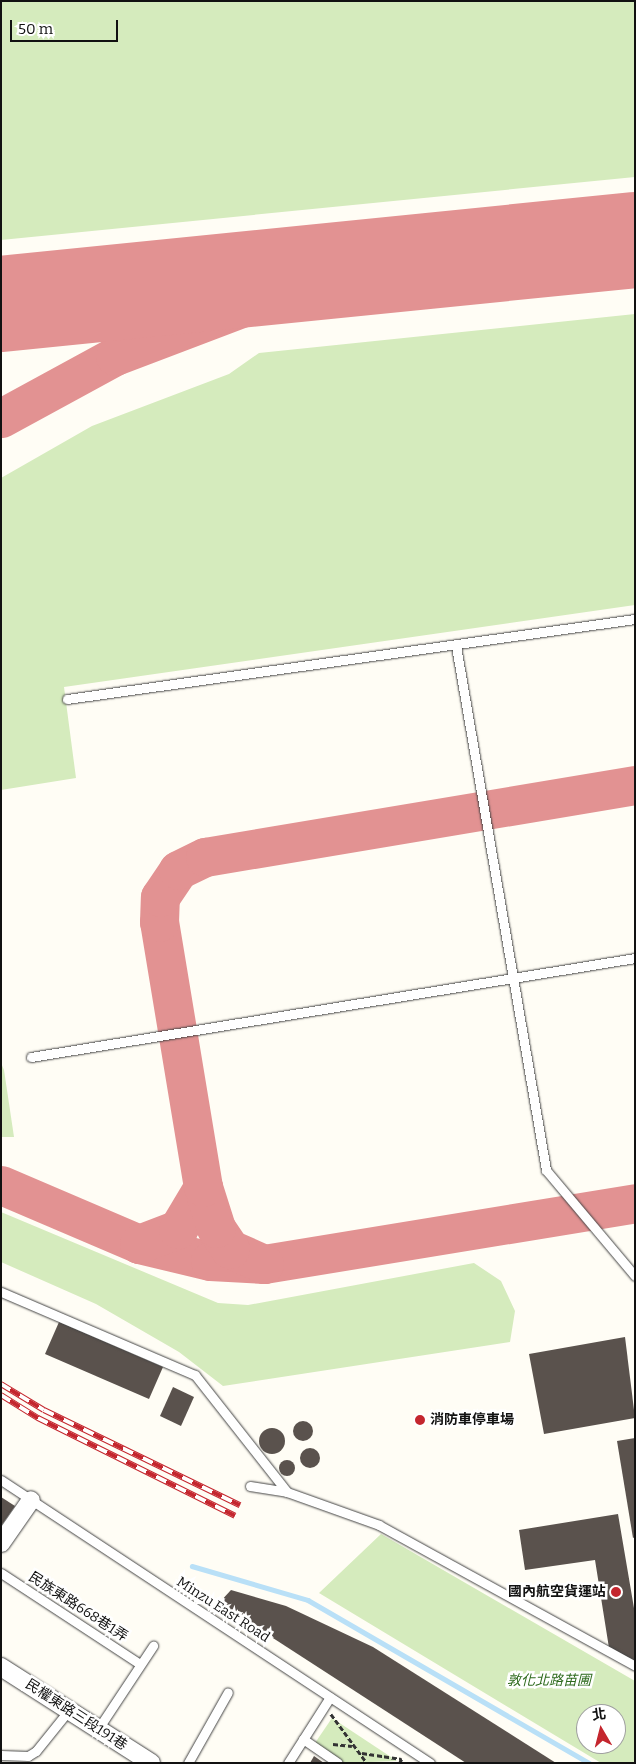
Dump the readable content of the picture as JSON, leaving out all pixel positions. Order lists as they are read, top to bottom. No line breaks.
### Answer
{"streets":{"street":["民權東路三段191巷"],"lane":["民族東路668巷1弄","Minzu East Road"]},"parks":["敦化北路苗圃"],"places":["消防車停車場","國內航空貨運站"],"scale_bar":"50 m","north":"top"}
